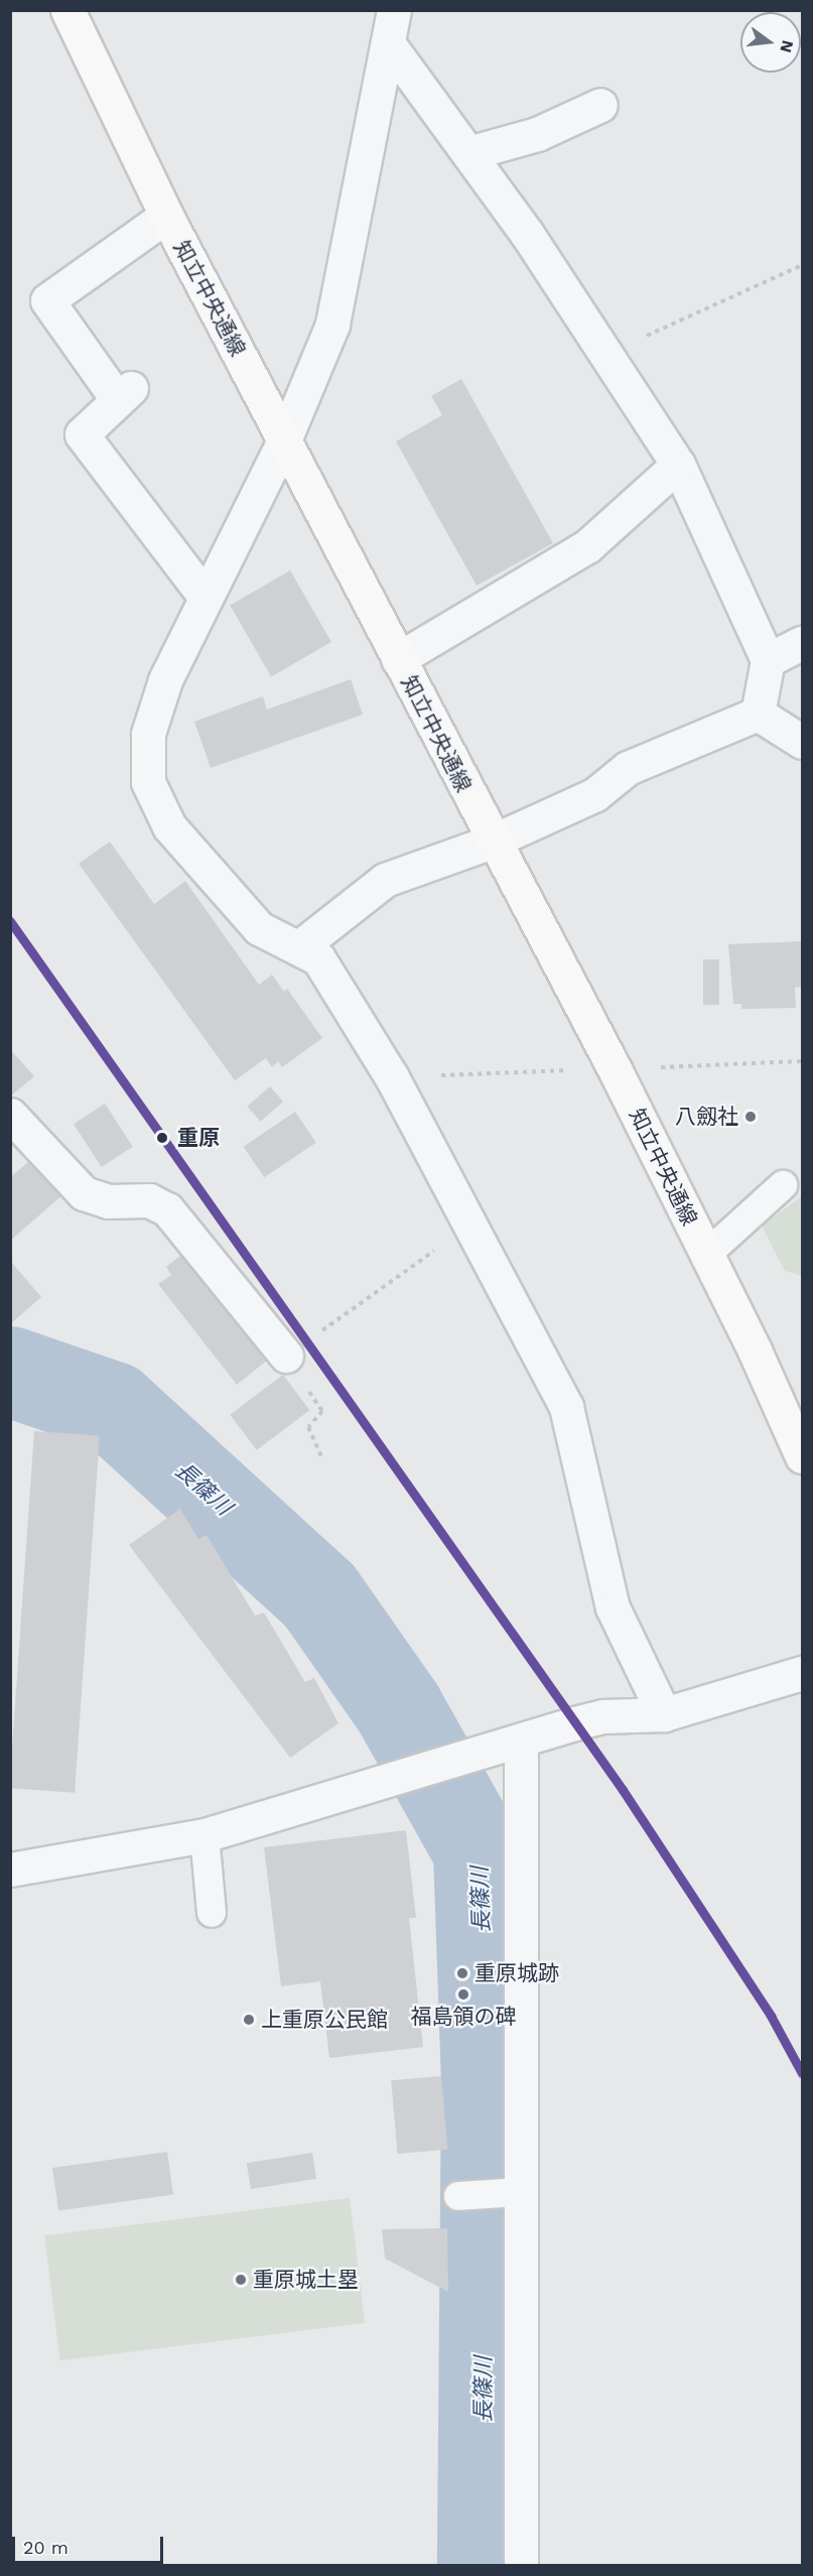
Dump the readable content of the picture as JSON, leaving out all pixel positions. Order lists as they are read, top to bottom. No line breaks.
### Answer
{"streets":{"street":["知立中央通線"]},"water":["長篠川"],"places":["八劔社","重原","重原城跡","福島領の碑","上重原公民館","重原城土塁"],"scale_bar":"20 m","north":"right"}
